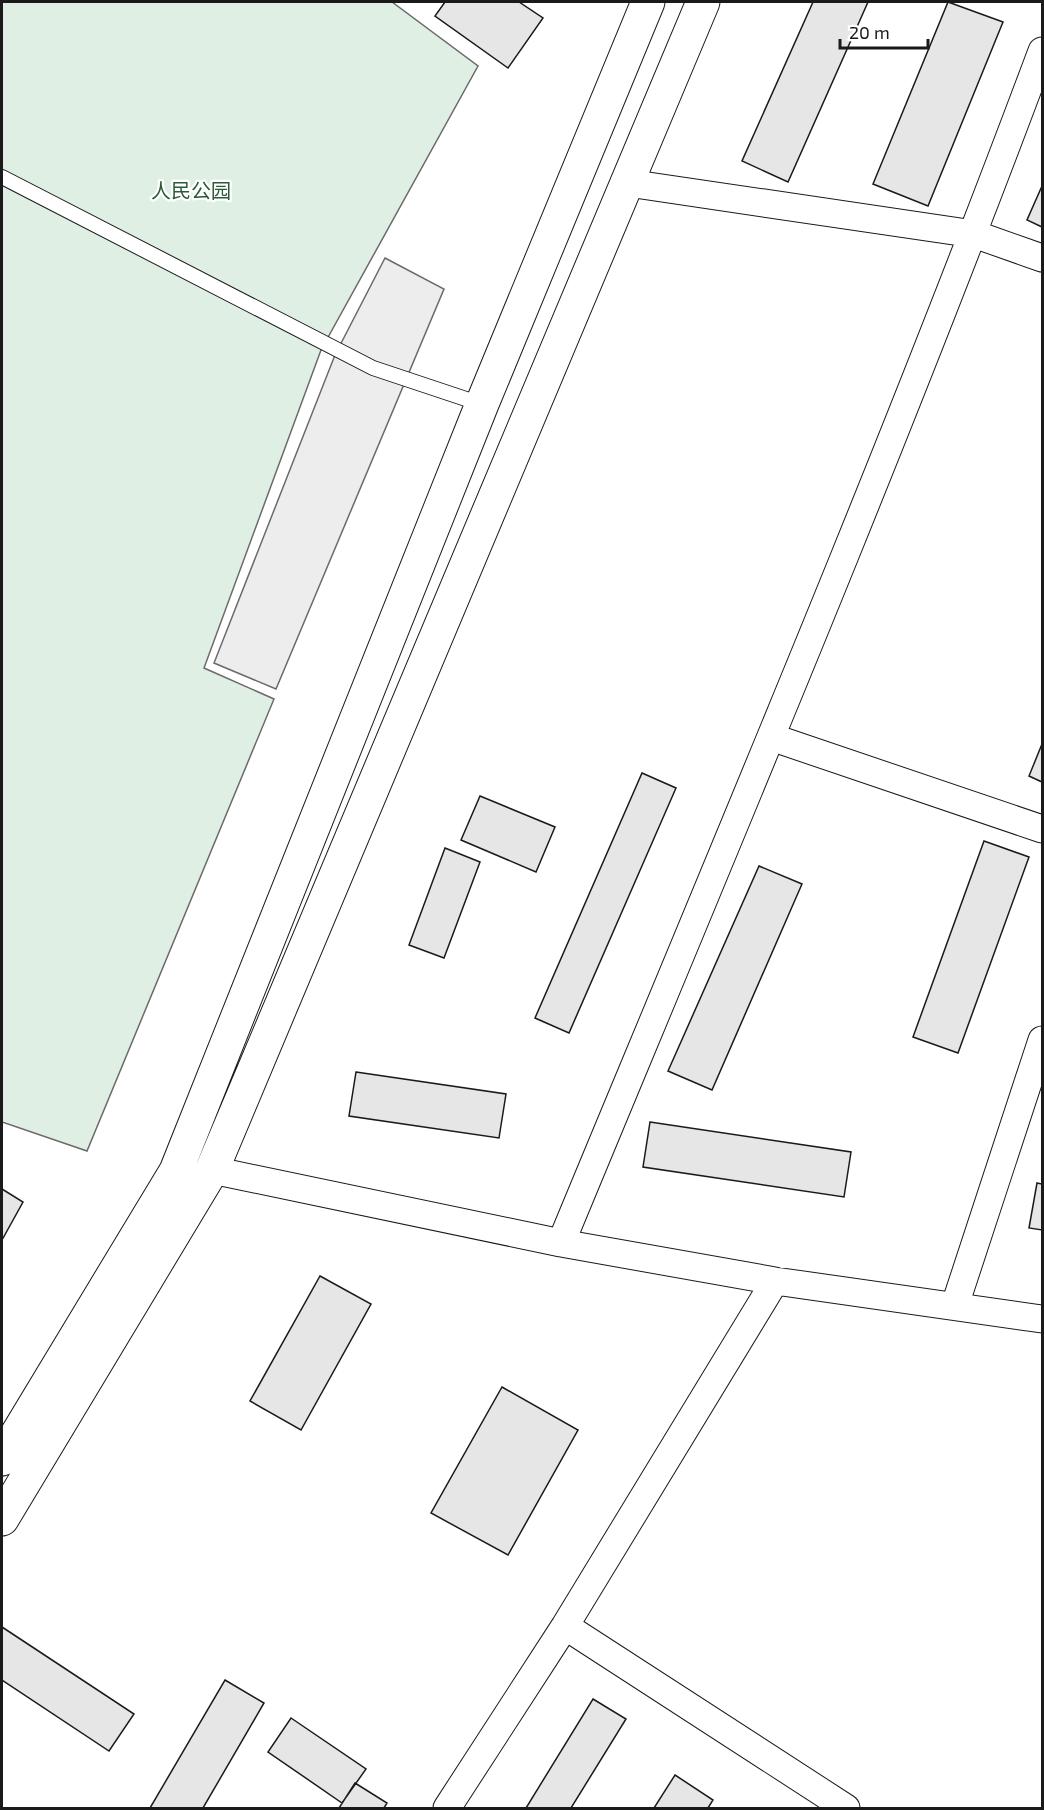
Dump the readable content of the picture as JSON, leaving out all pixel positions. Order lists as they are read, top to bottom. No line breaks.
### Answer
{"parks":["人民公园"],"scale_bar":"20 m"}
